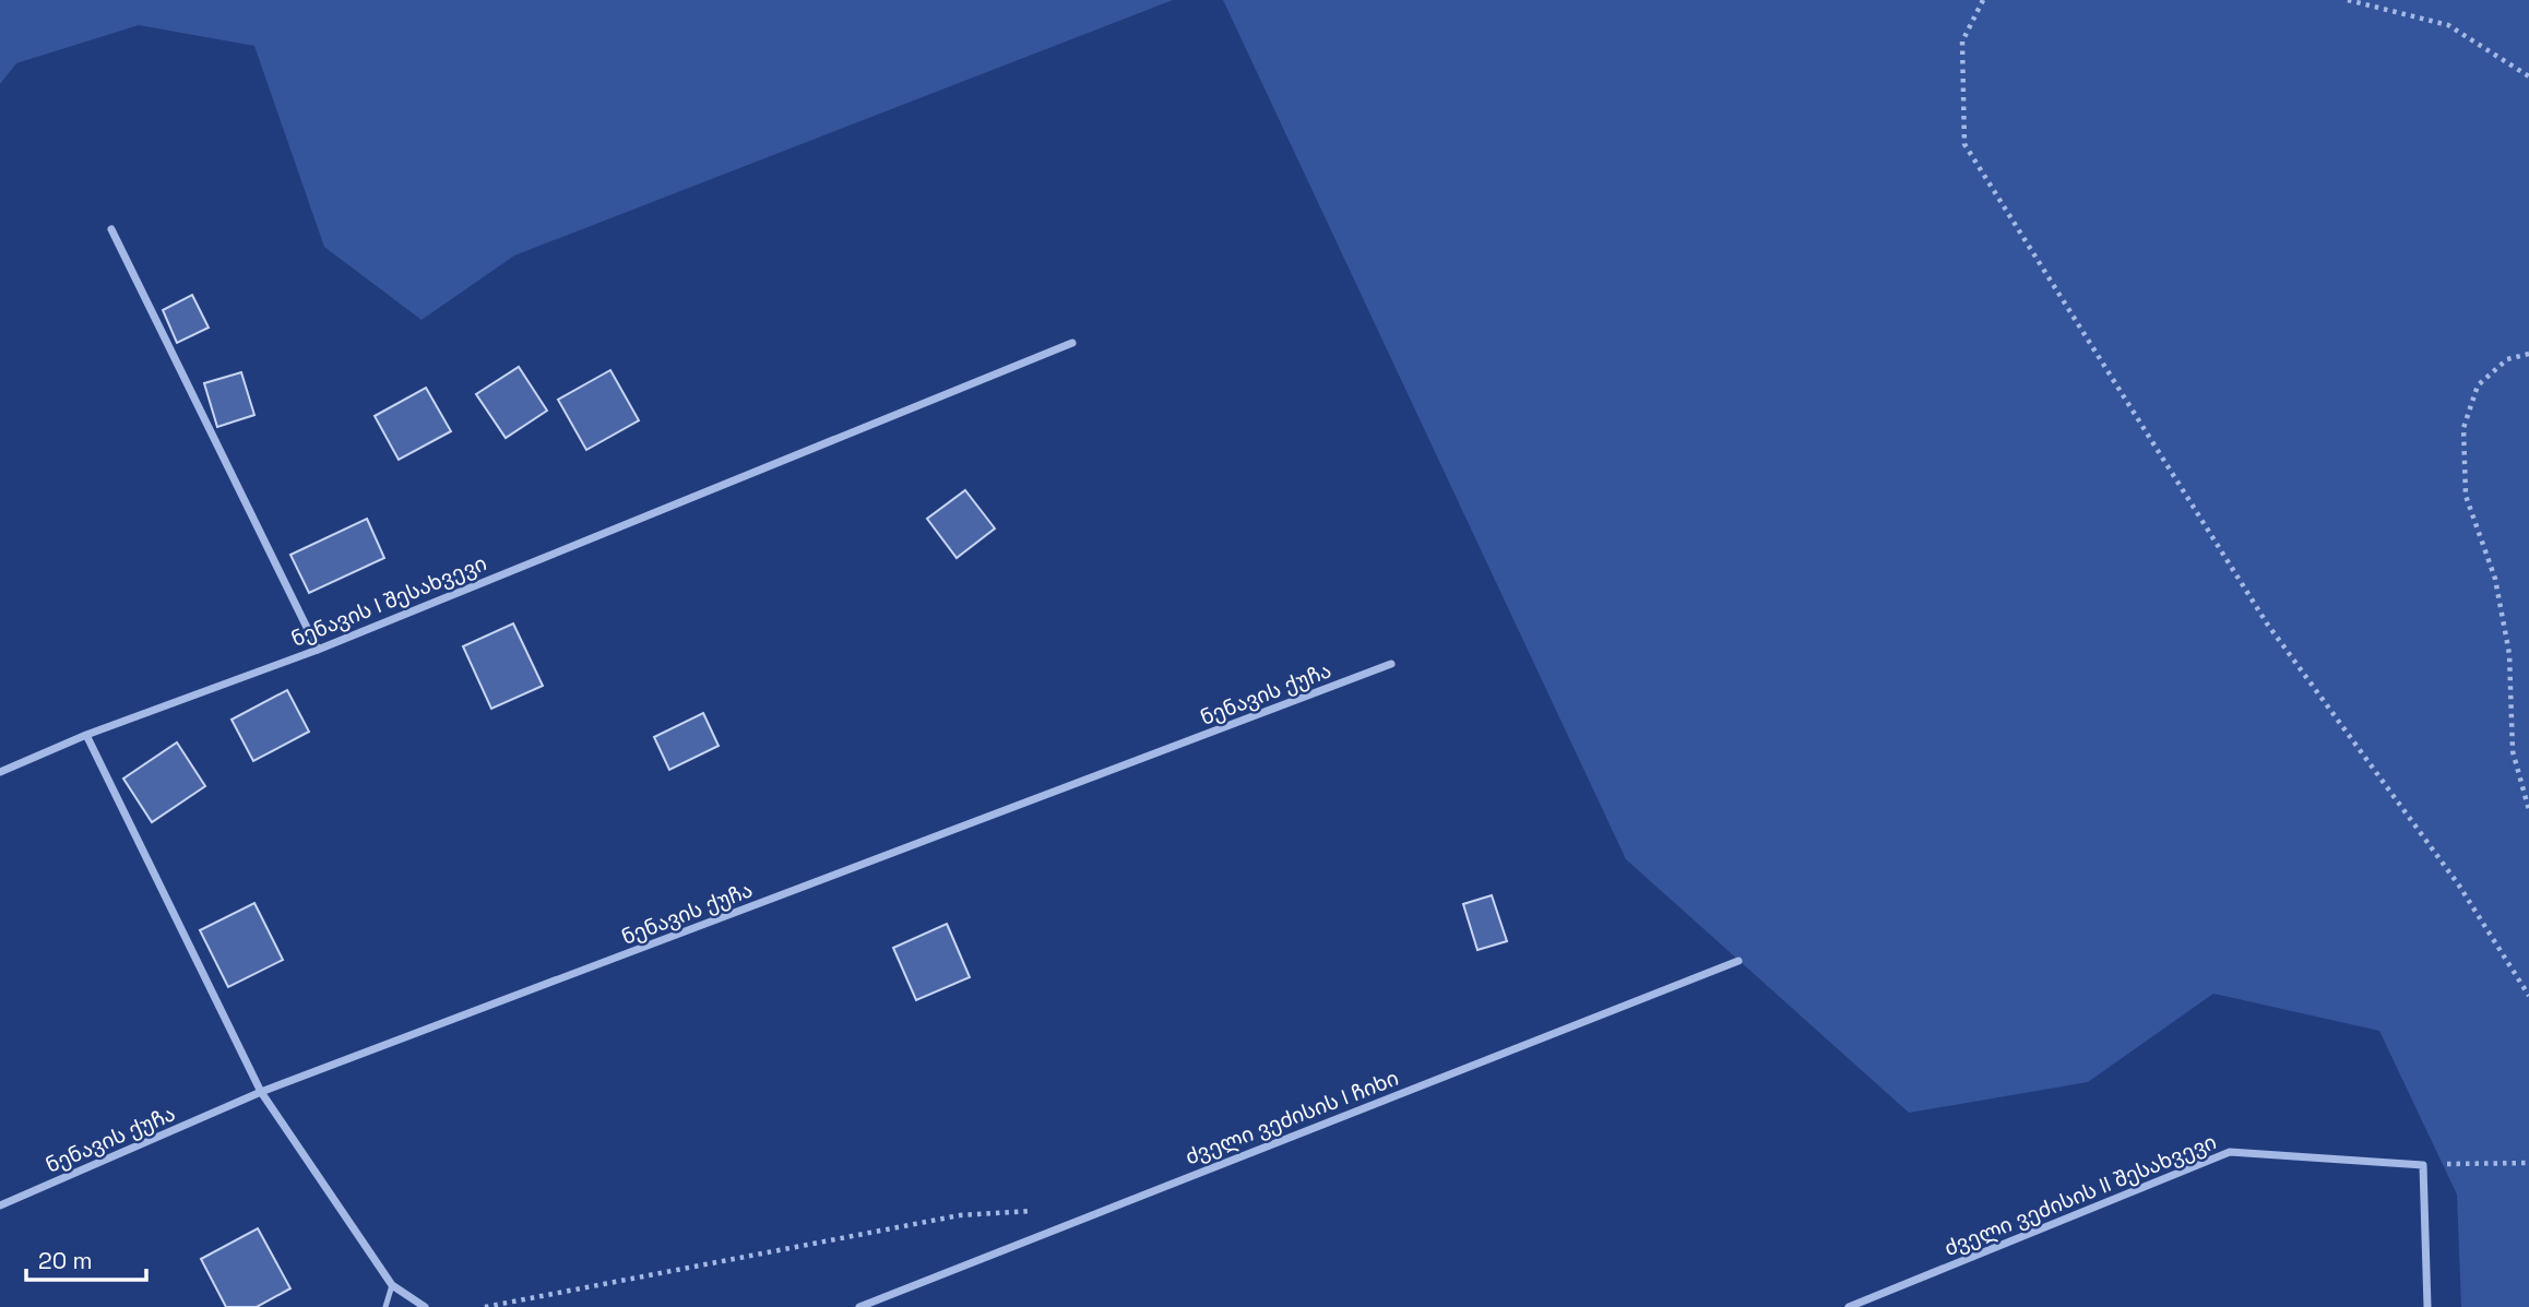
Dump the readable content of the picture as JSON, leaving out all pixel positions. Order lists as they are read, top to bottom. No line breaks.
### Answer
{"streets":{"street":["ნენავის I შესახვევი","ნენავის ქუჩა","ძველი ვეძისის I ჩიხი","ძველი ვეძისის II შესახვევი"]},"scale_bar":"20 m"}
